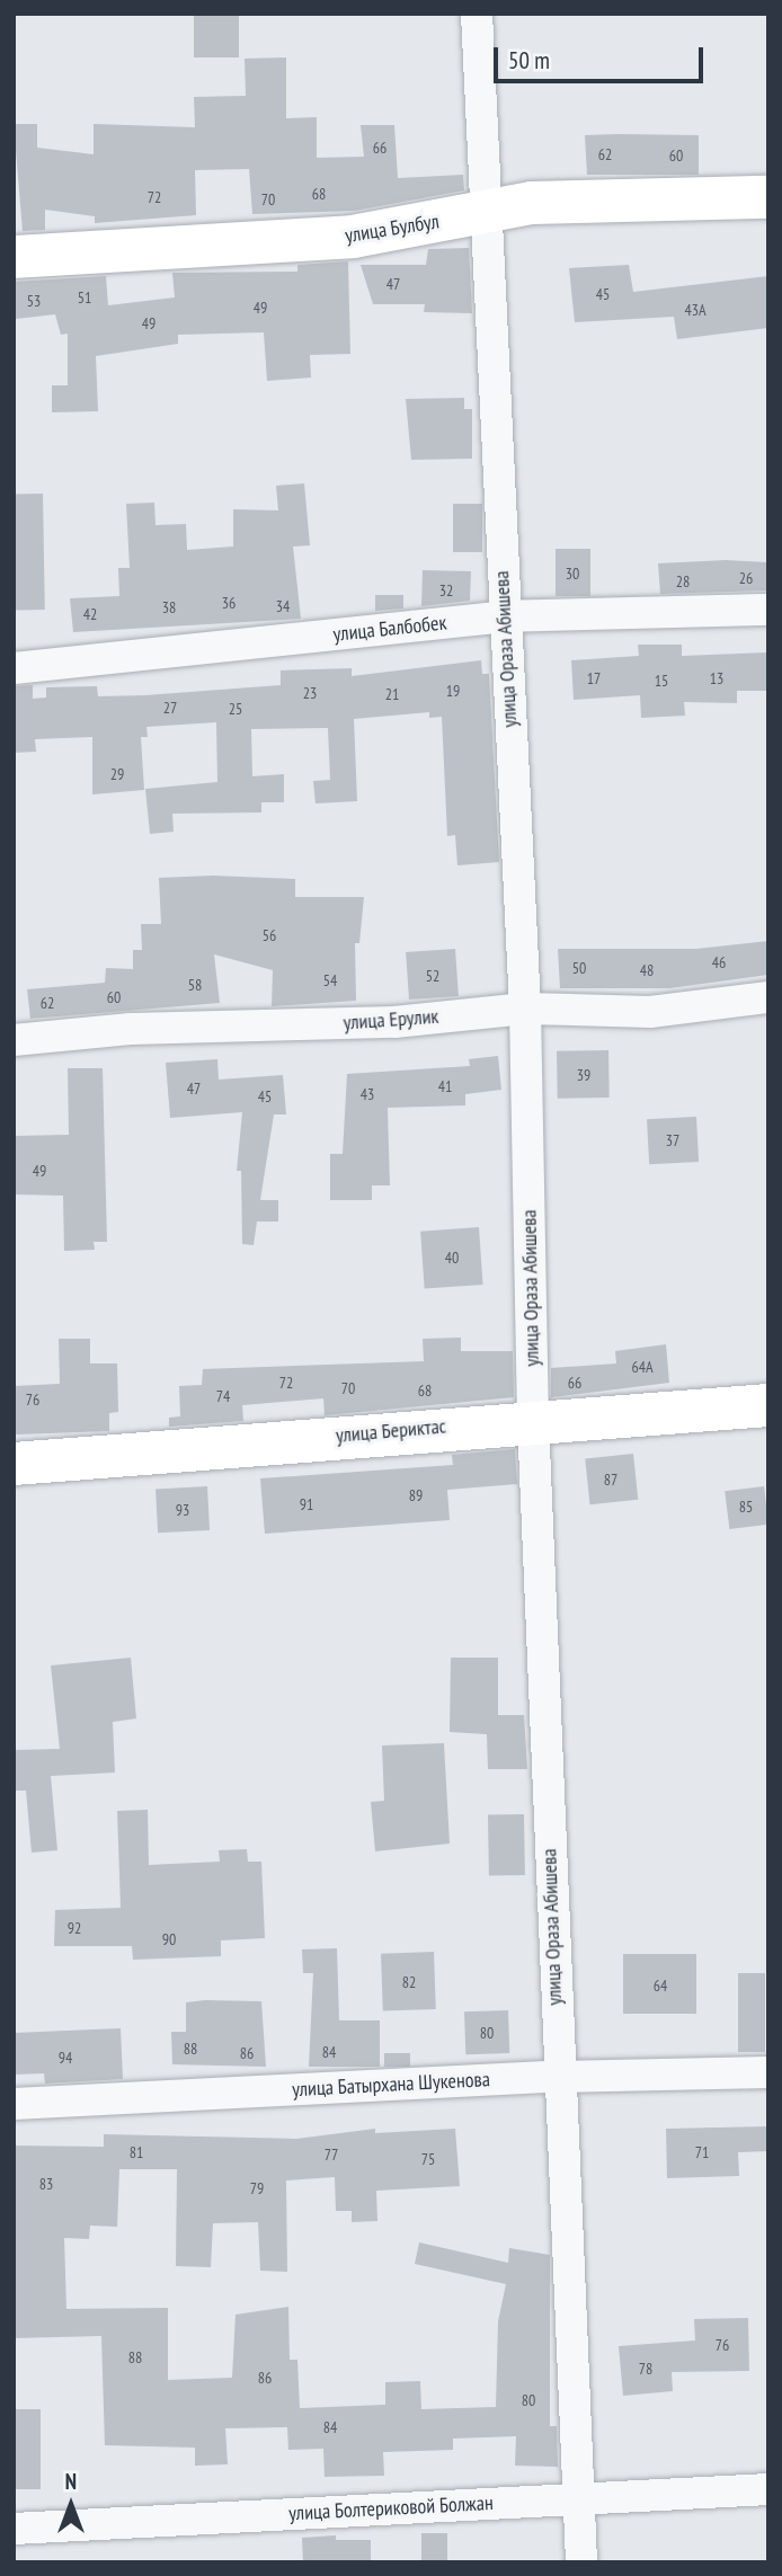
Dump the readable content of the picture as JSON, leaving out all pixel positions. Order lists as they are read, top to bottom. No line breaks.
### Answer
{"streets":{"street":["улица Булбул","улица Балбобек","улица Ораза Абишева","улица Ерулик","улица Бериктас","улица Батырхана Шукенова","улица Болтериковой Болжан"]},"crossings":[["улица Булбул","улица Ораза Абишева"],["улица Балбобек","улица Ораза Абишева"],["улица Ораза Абишева","улица Ерулик"],["улица Ораза Абишева","улица Бериктас"],["улица Ораза Абишева","улица Батырхана Шукенова"],["улица Ораза Абишева","улица Болтериковой Болжан"]],"house_numbers":["66","62","60","68","72","70","47","45","51","53","49","43А","49","30","26","28","32","36","34","38","42","17","13","15","19","23","21","27","25","29","56","46","50","48","52","54","58","60","62","39","41","47","43","45","37","49","40","64А","72","66","70","68","74","76","87","89","91","85","93","92","90","82","64","80","88","84","86","94","81","71","77","75","83","79","76","88","78","86","80","84"],"scale_bar":"50 m","north":"top"}
